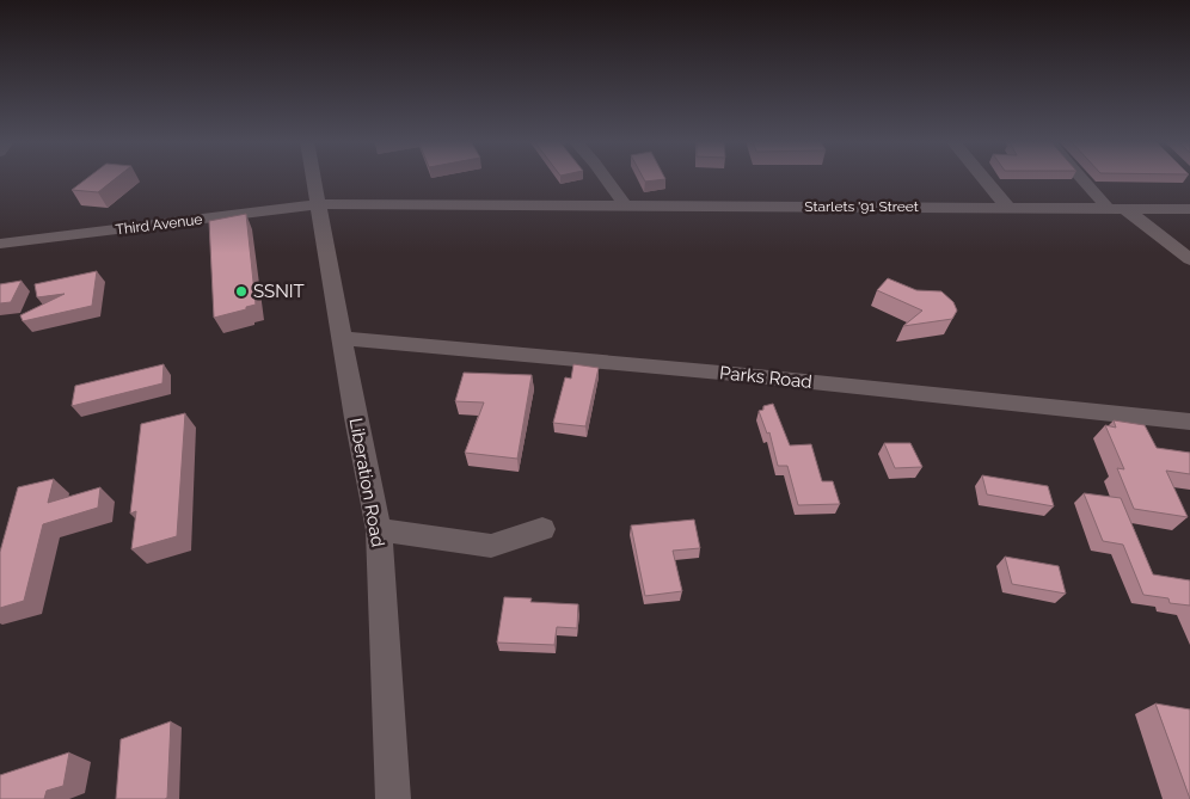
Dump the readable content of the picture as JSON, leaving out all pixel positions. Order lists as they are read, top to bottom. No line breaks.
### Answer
{"streets":{"street":["Starlets '91 Street","Third Avenue","Parks Road","Liberation Road"]},"crossings":[["Starlets '91 Street","Third Avenue"],["Starlets '91 Street","Liberation Road"],["Third Avenue","Liberation Road"],["Parks Road","Liberation Road"]],"places":["SSNIT"]}
